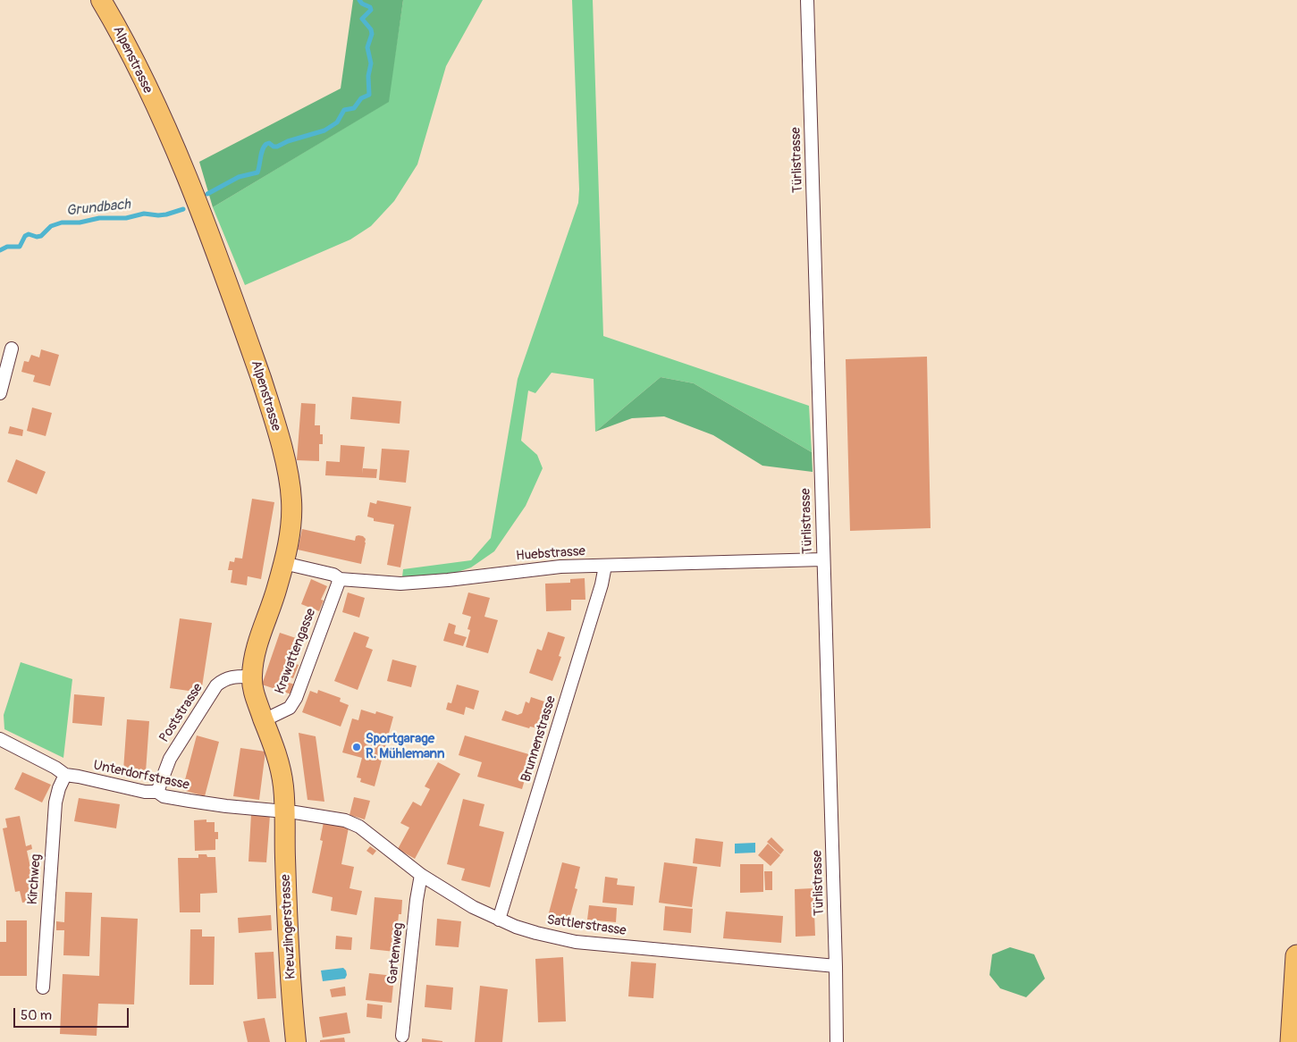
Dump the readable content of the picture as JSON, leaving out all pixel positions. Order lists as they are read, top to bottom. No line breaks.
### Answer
{"streets":{"main road":["Alpenstrasse","Kreuzlingerstrasse"],"street":["Türlistrasse","Huebstrasse","Krawattengasse","Poststrasse","Brunnenstrasse","Unterdorfstrasse","Kirchweg","Sattlerstrasse","Gartenweg"]},"crossings":[["Alpenstrasse","Huebstrasse"],["Alpenstrasse","Krawattengasse"],["Alpenstrasse","Poststrasse"],["Alpenstrasse","Unterdorfstrasse"],["Alpenstrasse","Sattlerstrasse"],["Alpenstrasse","Kreuzlingerstrasse"],["Türlistrasse","Huebstrasse"],["Türlistrasse","Sattlerstrasse"],["Huebstrasse","Krawattengasse"],["Huebstrasse","Brunnenstrasse"],["Poststrasse","Unterdorfstrasse"],["Brunnenstrasse","Sattlerstrasse"],["Unterdorfstrasse","Kirchweg"],["Unterdorfstrasse","Sattlerstrasse"],["Unterdorfstrasse","Kreuzlingerstrasse"],["Sattlerstrasse","Kreuzlingerstrasse"],["Sattlerstrasse","Gartenweg"]],"water":["Grundbach"],"places":["Sportgarage R. Mühlemann"],"scale_bar":"50 m"}
